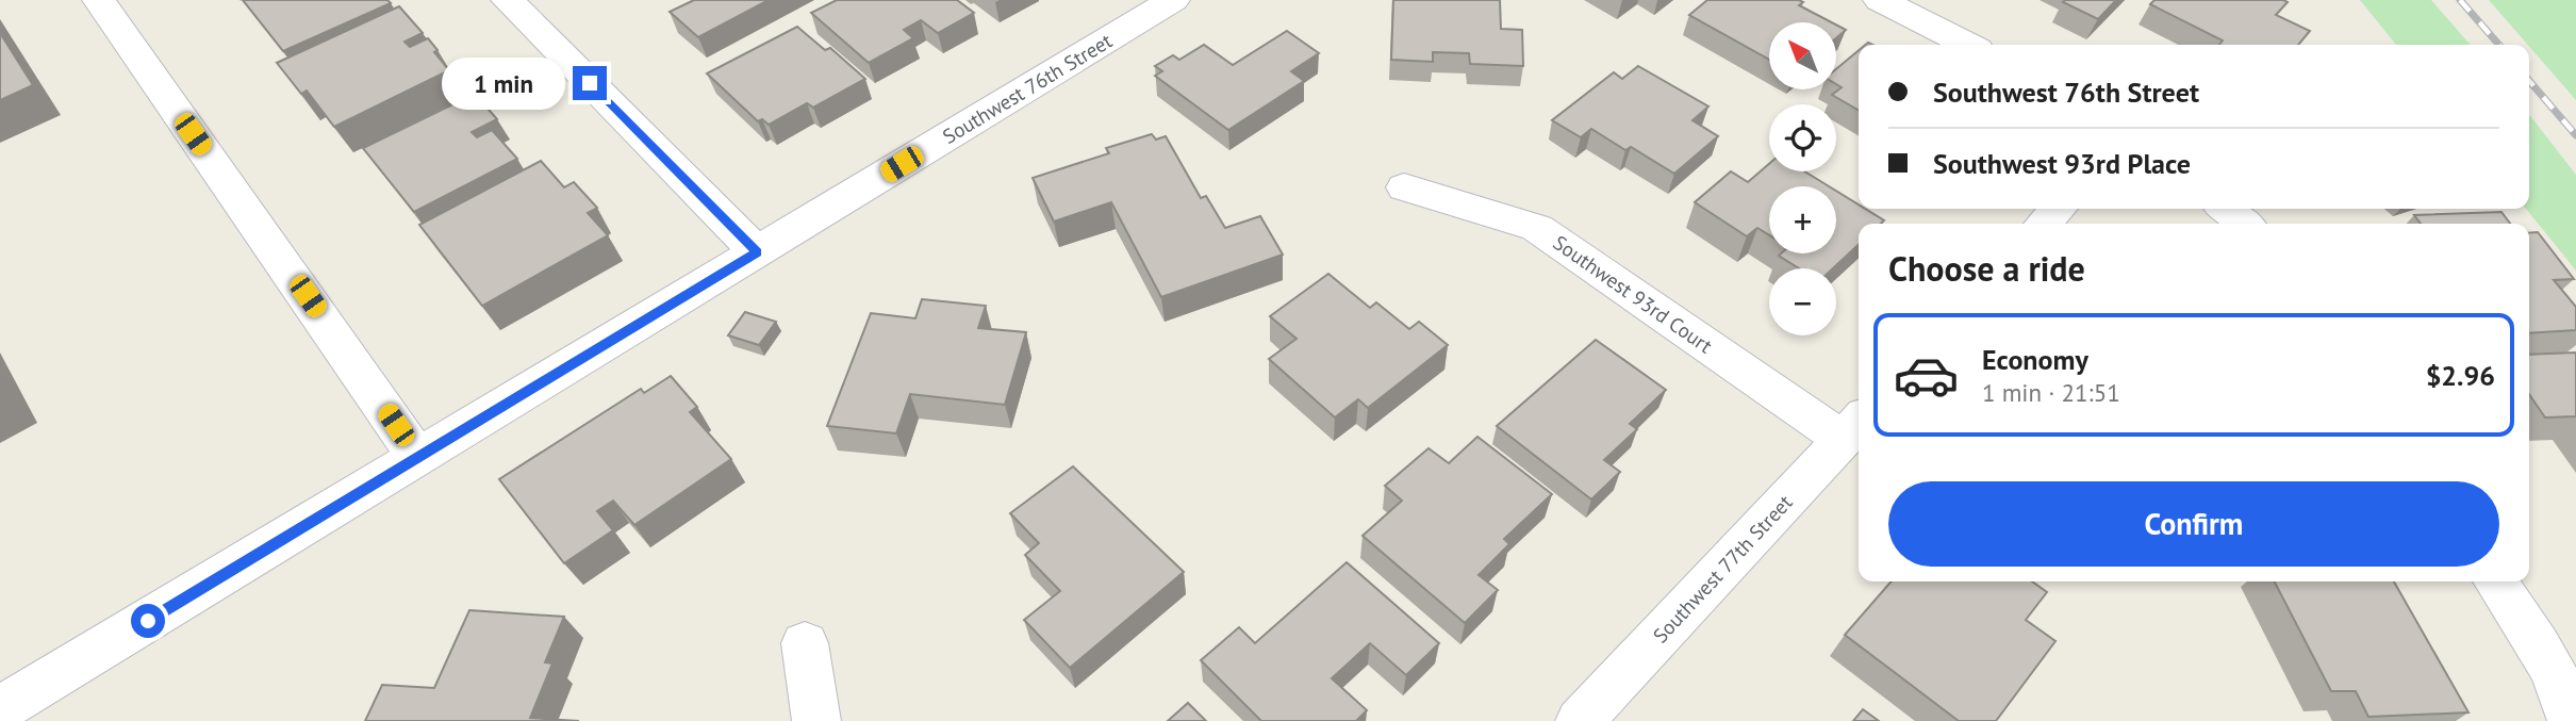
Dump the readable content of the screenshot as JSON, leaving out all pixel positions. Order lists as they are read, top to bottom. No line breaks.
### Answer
{"streets":{"street":["Southwest 76th Street","Southwest 93rd Court","Southwest 77th Street"]},"crossings":[["Southwest 93rd Court","Southwest 77th Street"]],"north":"top left","page":{"map_buttons":["+","−"],"banner":["Southwest 76th Street","Southwest 93rd Place"],"bubble":"1 min","heading":"Choose a ride","list":[{"name":"Economy","note":"1 min · 21:51","value":"$2.96"}],"buttons":"Confirm"}}
